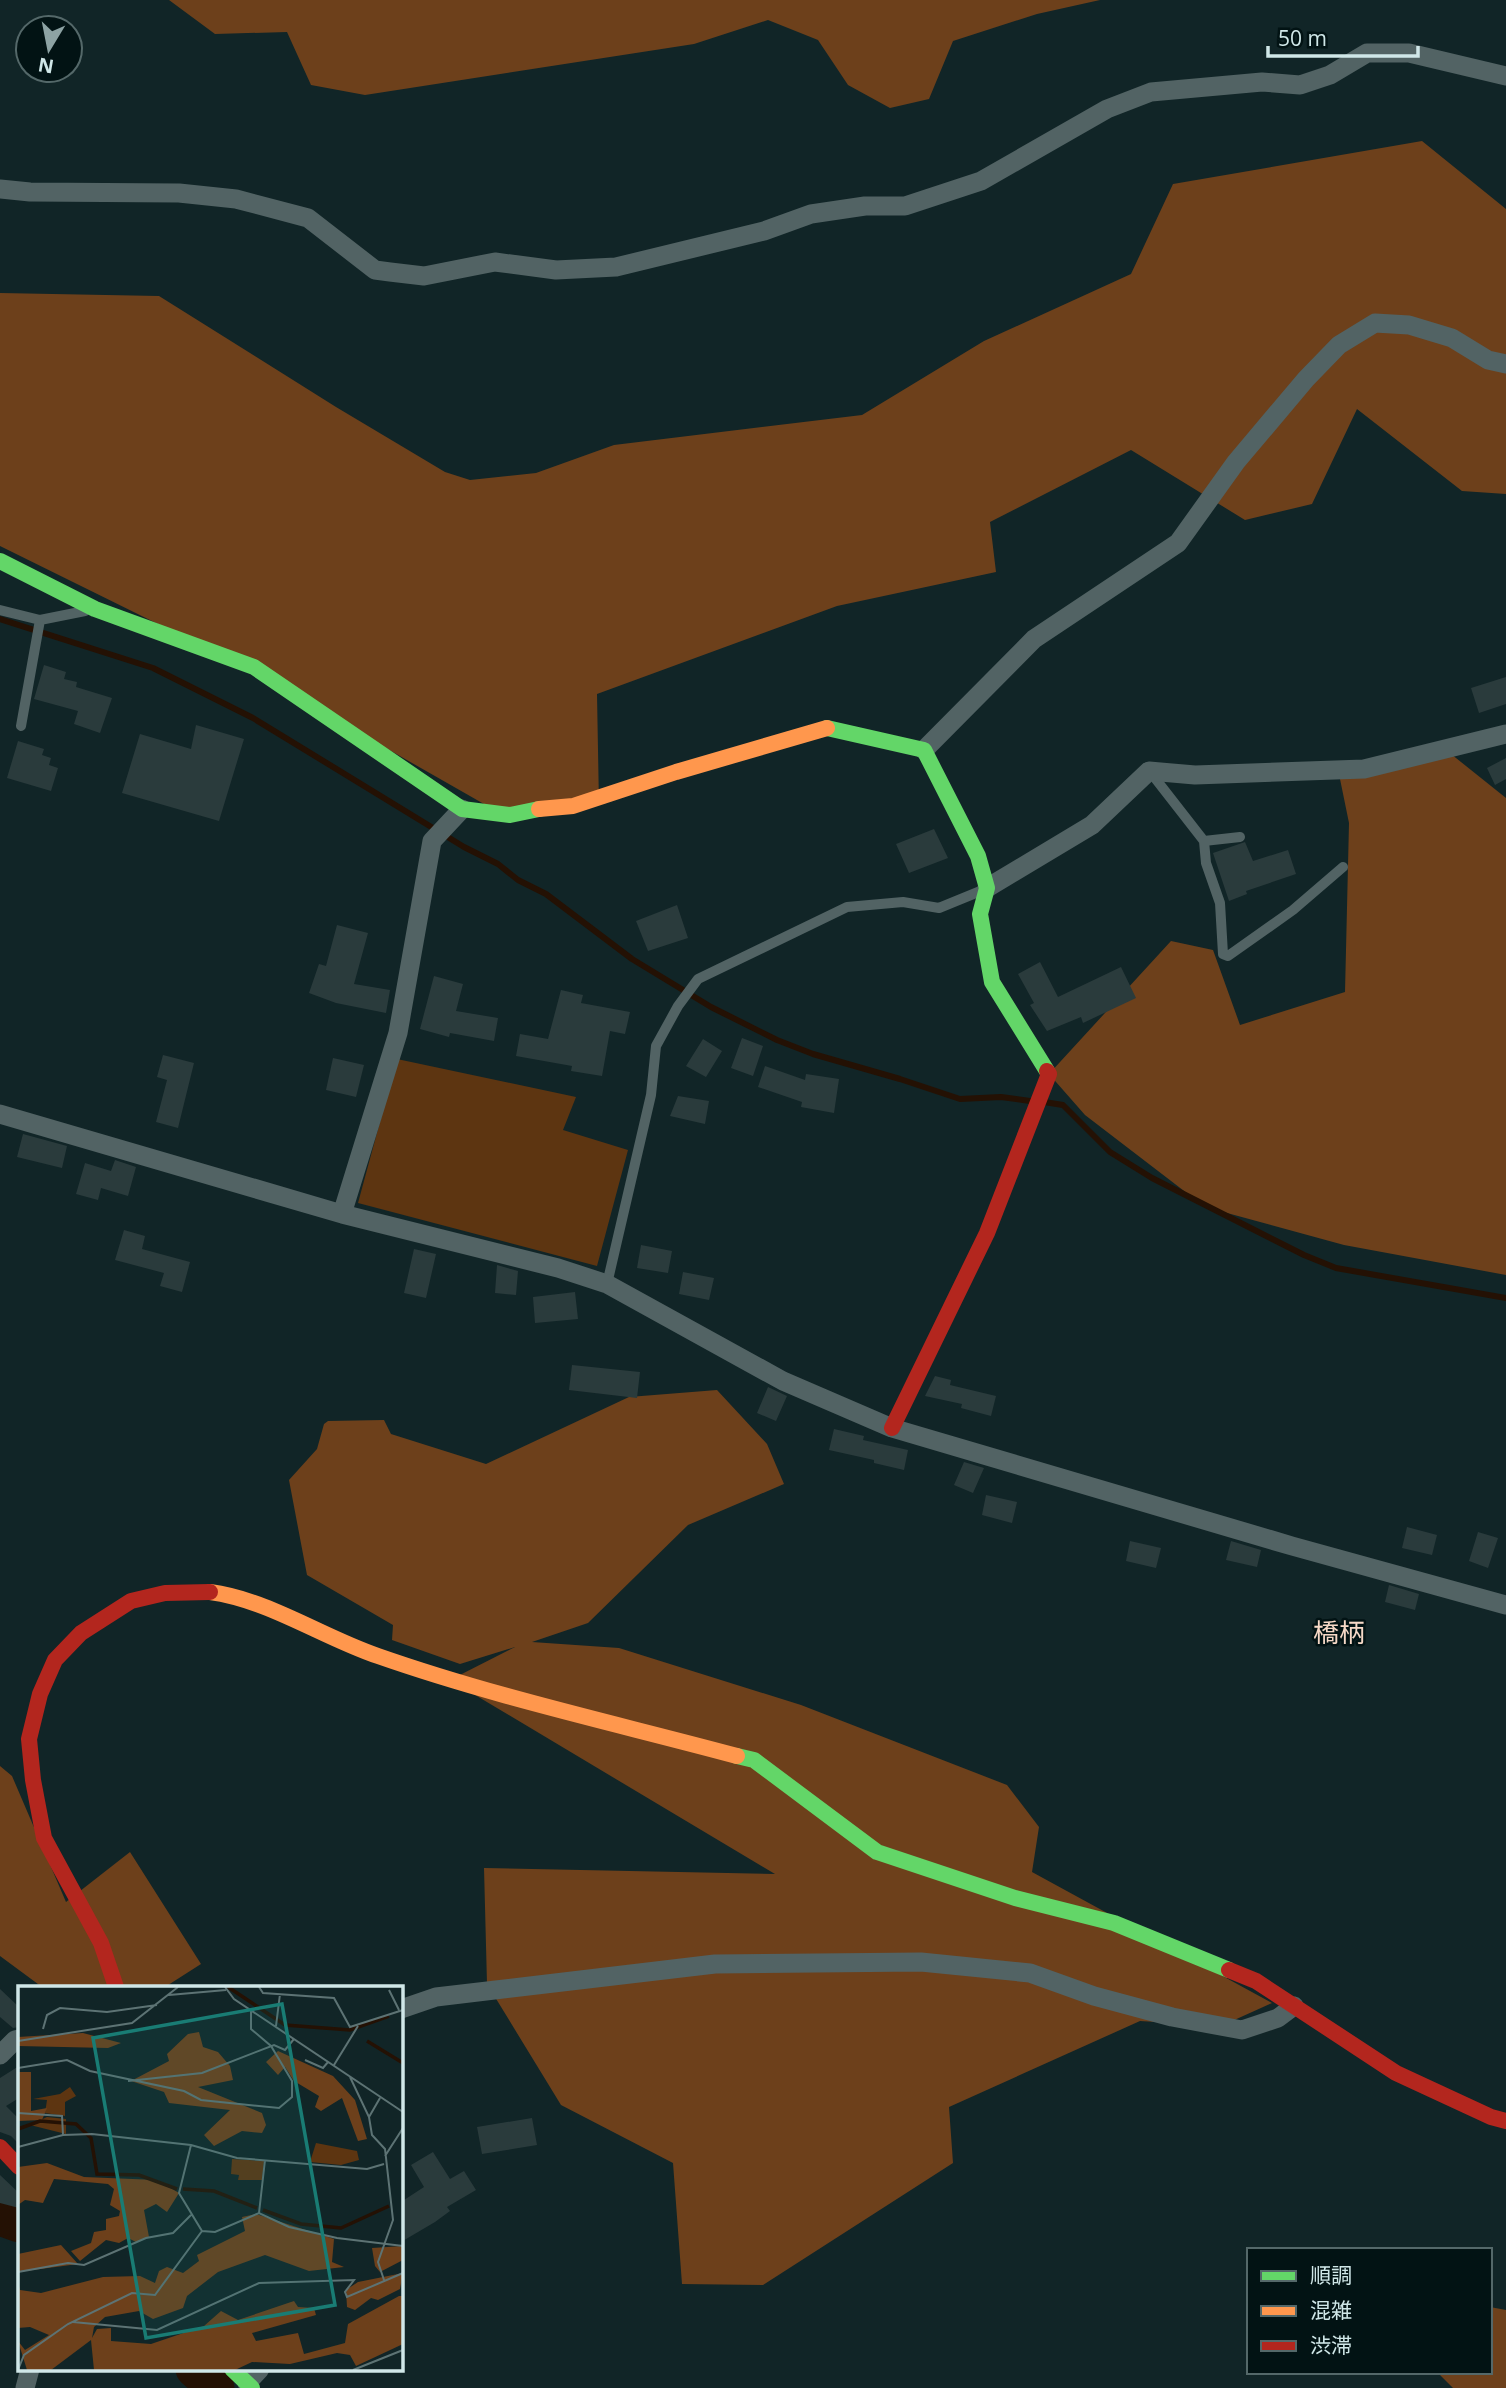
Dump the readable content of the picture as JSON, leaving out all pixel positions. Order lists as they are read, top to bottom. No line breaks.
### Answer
{"districts":["橋柄"],"legend":["順調","混雑","渋滞"],"scale_bar":"50 m","north":"bottom"}
